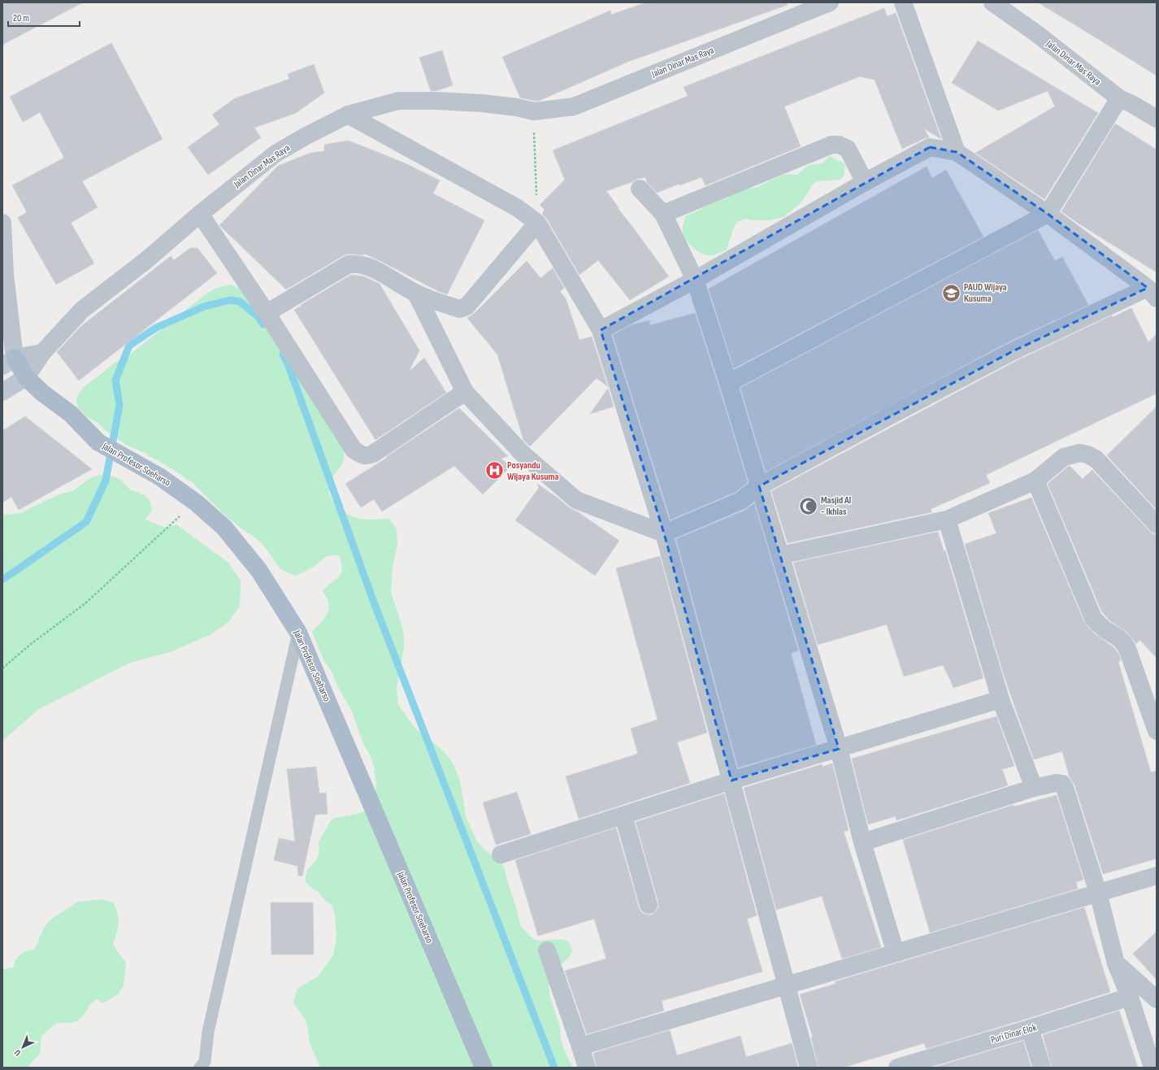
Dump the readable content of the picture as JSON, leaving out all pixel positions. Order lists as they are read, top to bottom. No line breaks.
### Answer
{"streets":{"main road":["Jalan Profesor Soeharso"],"street":["Jalan Dinar Mas Raya","Puri Dinar Elok"]},"crossings":[["Jalan Dinar Mas Raya","Jalan Profesor Soeharso"]],"places":{"school or university":["PAUD Wijaya Kusuma"],"hospital":["Posyandu Wijaya Kusuma"],"mosque":["Masjid Al - Ikhlas"]},"scale_bar":"20 m","north":"bottom left"}
